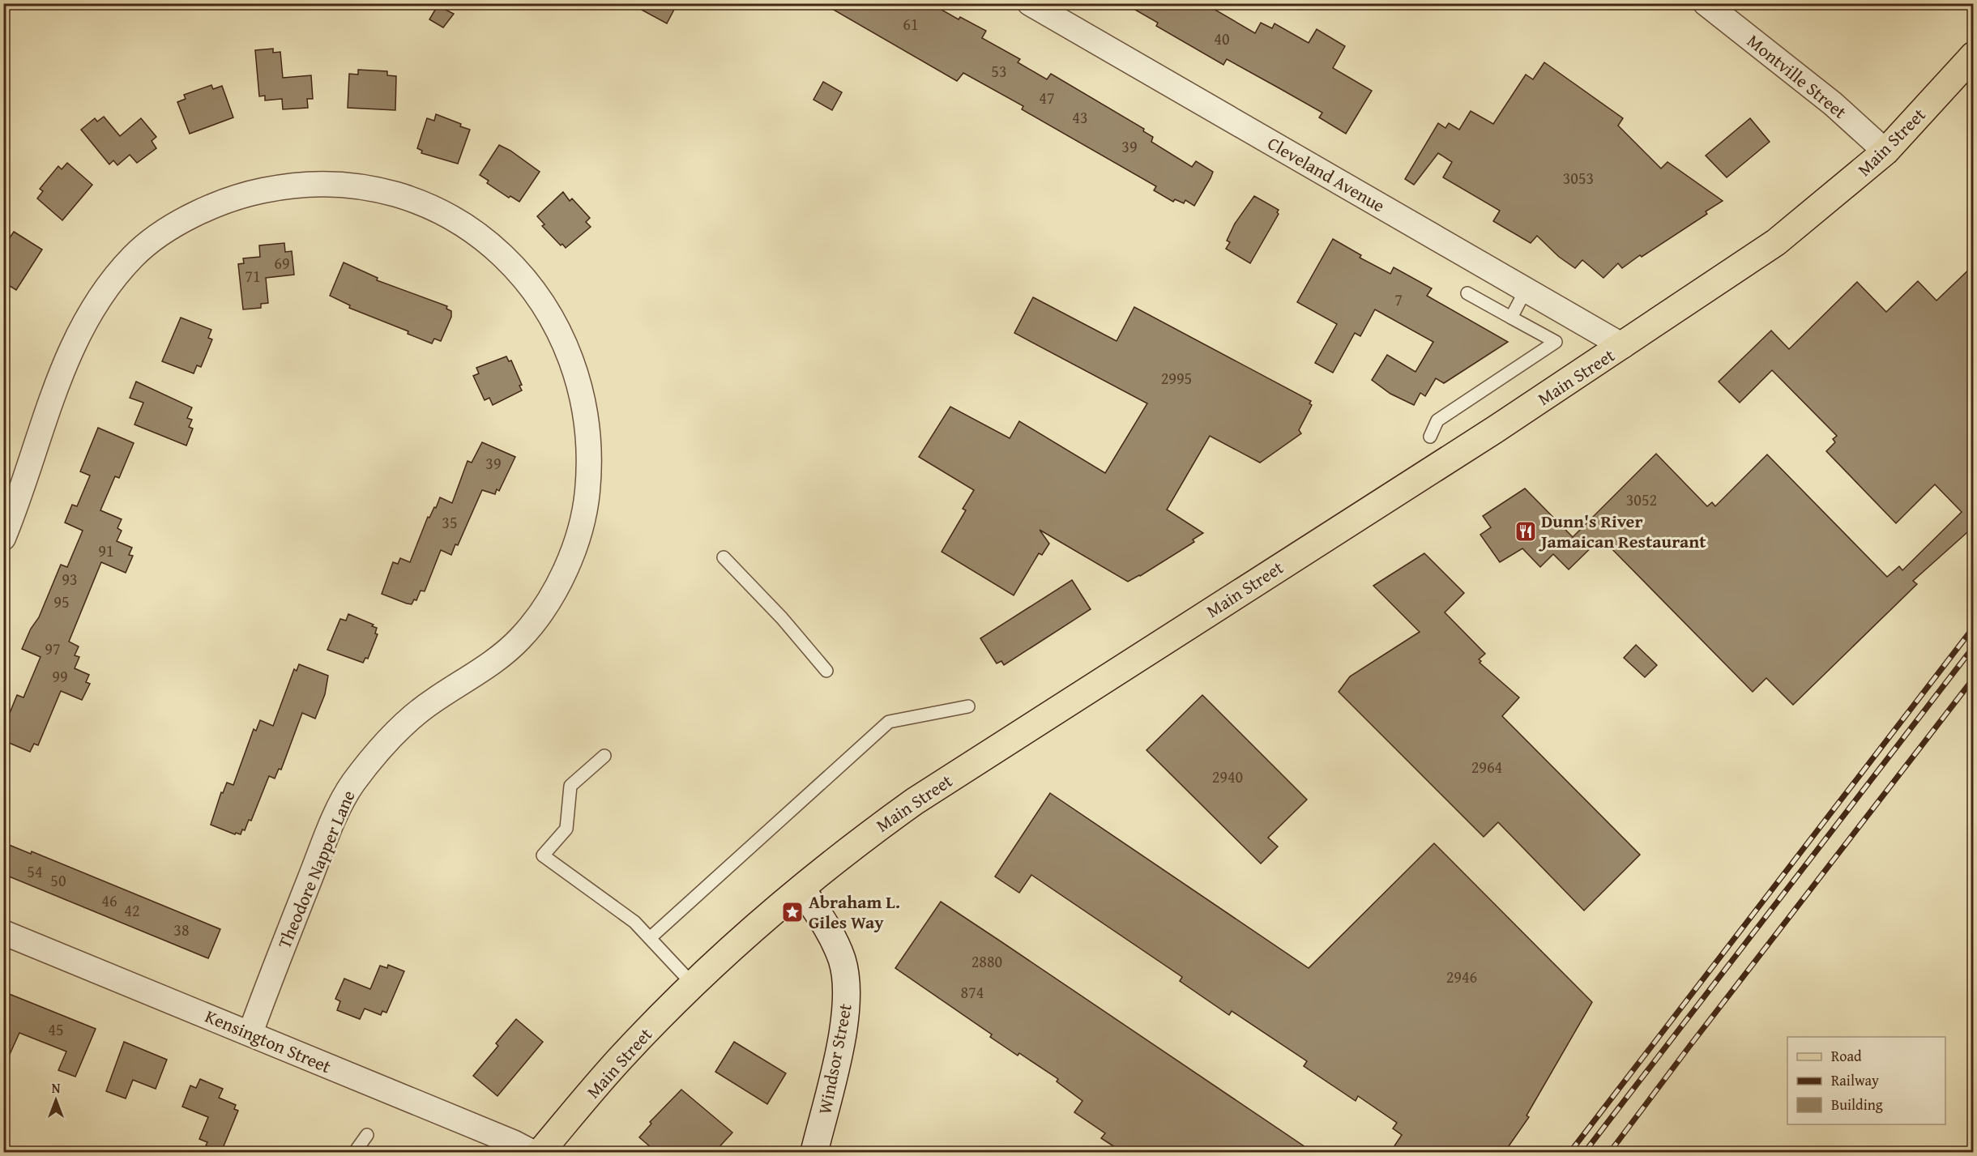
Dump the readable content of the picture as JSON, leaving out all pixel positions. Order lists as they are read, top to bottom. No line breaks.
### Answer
{"streets":{"main road":["Main Street","Windsor Street"],"street":["Montville Street","Cleveland Avenue","Theodore Napper Lane","Kensington Street"]},"crossings":[["Montville Street","Main Street"],["Main Street","Cleveland Avenue"],["Main Street","Windsor Street"],["Theodore Napper Lane","Kensington Street"]],"places":{"restaurant":["Dunn's River Jamaican Restaurant"],"place":["Abraham L. Giles Way"]},"house_numbers":["61","40","53","47","43","39","3053","69","71","7","2995","39","3052","35","91","93","95","97","99","2964","2940","54","50","46","42","38","2880","2946","874","45"],"legend":["Road","Railway","Building"],"north":"top"}
